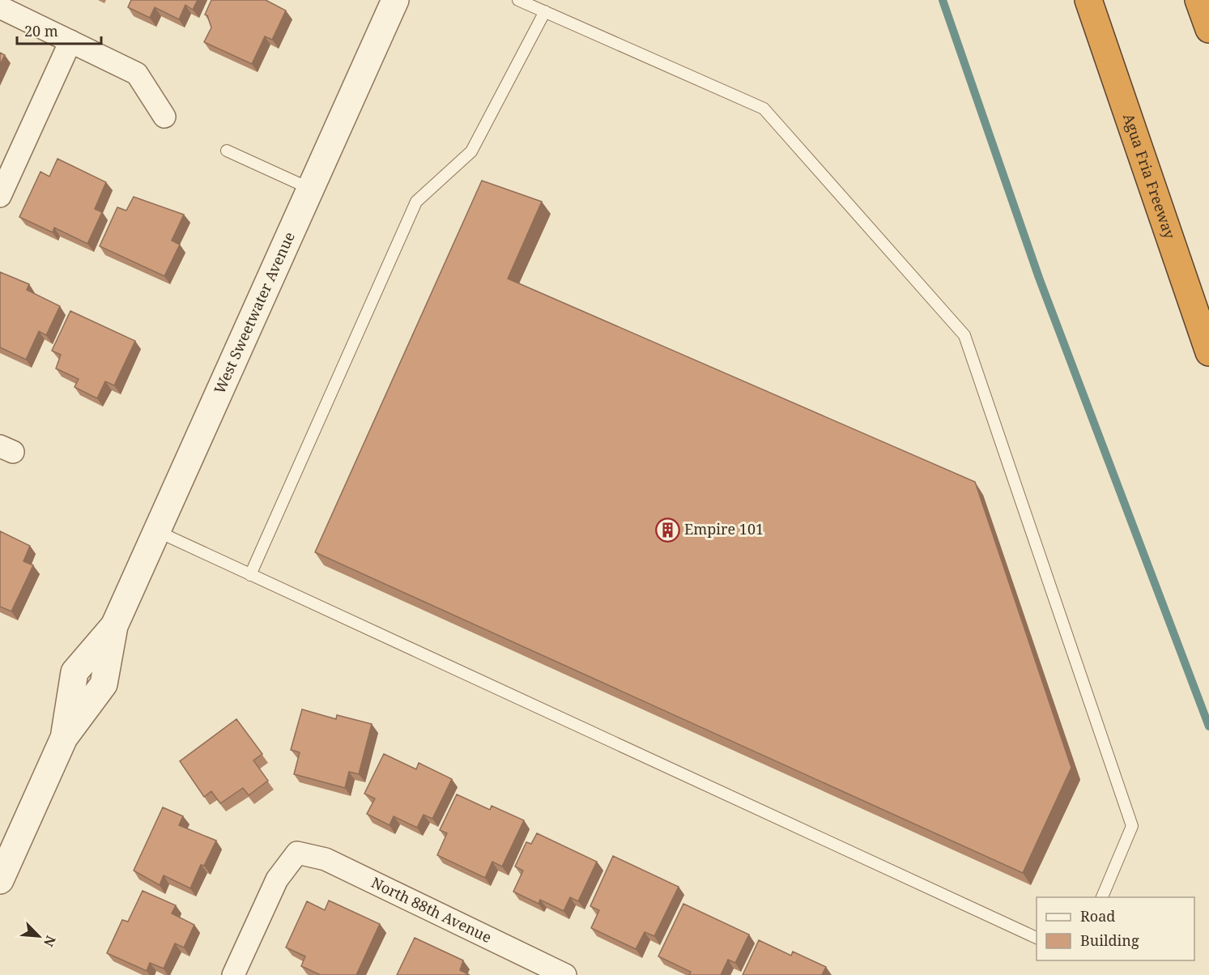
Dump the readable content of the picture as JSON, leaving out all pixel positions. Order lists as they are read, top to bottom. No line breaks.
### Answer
{"streets":{"highway":["Agua Fria Freeway"],"street":["West Sweetwater Avenue","North 88th Avenue"]},"places":{"building":["Empire 101"]},"legend":["Road","Building"],"scale_bar":"20 m","north":"bottom right"}
